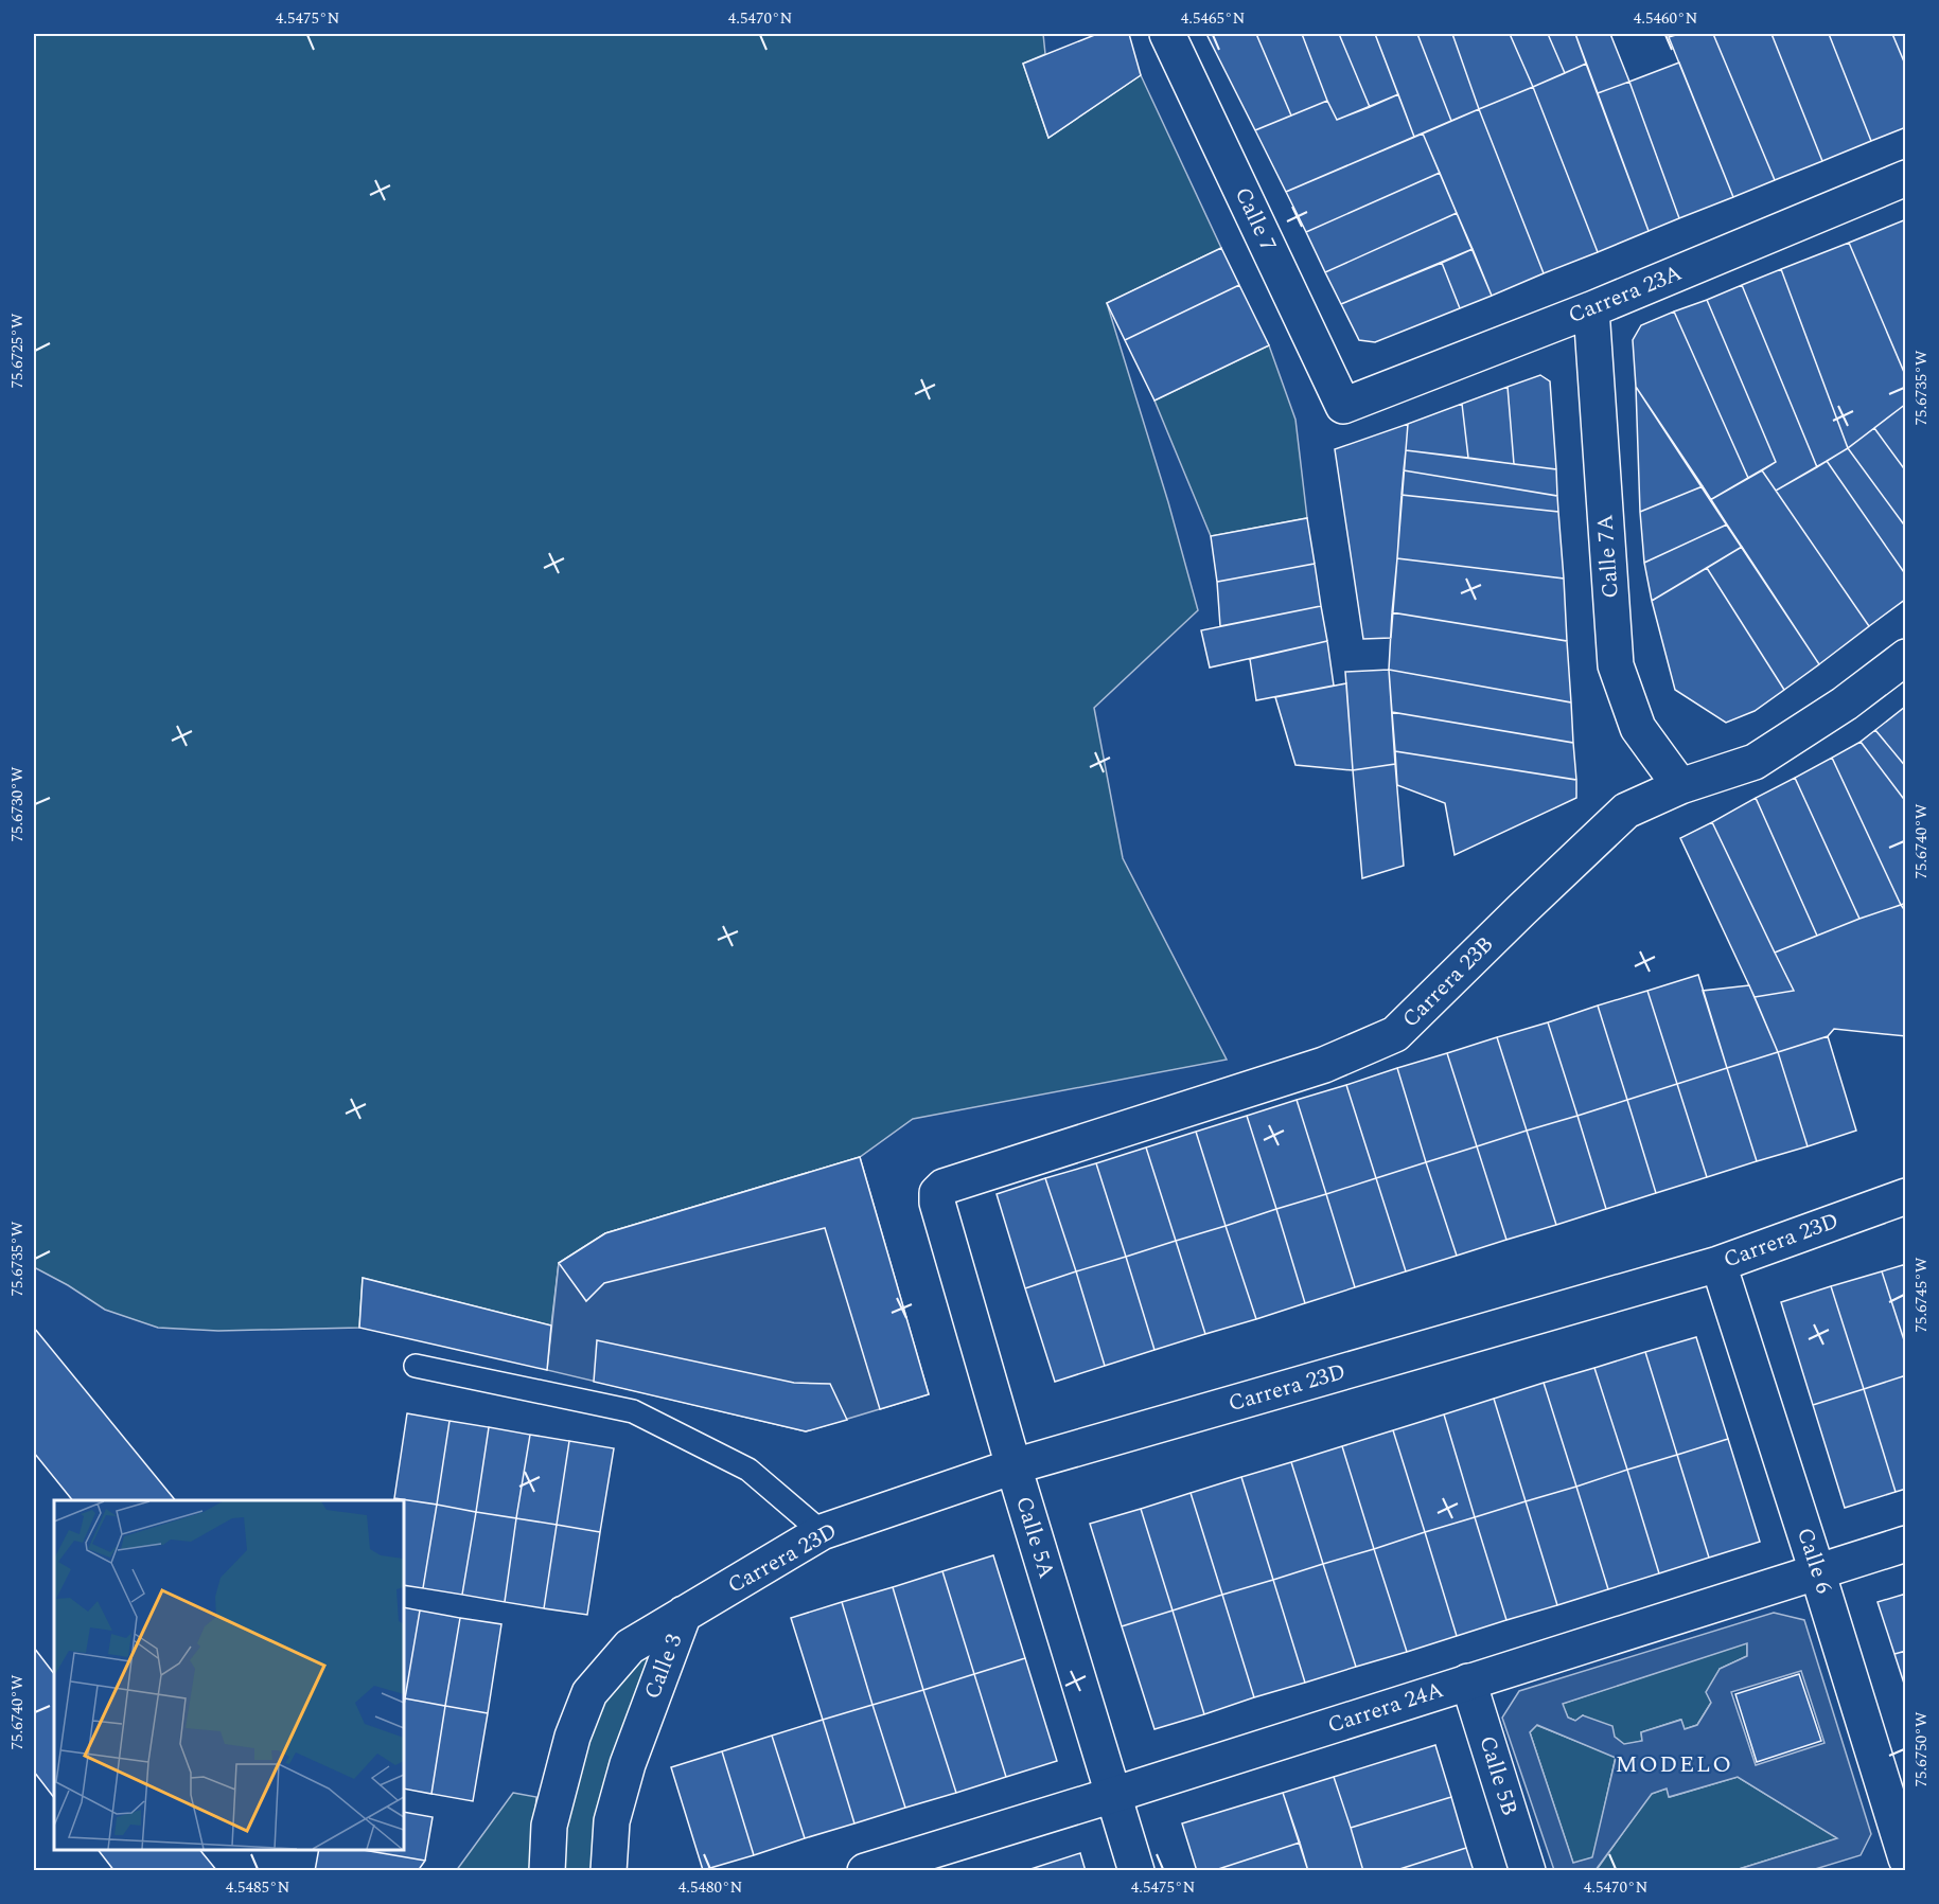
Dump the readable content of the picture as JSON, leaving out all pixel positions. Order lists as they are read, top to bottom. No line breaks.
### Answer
{"streets":{"street":["Calle 7","Carrera 23A","Calle 7A","Carrera 23B","Carrera 23D","Calle 5A","Calle 6","Calle 3","Carrera 24A","Calle 5B"]},"crossings":[["Calle 7","Carrera 23A"],["Carrera 23A","Calle 7A"],["Calle 7A","Carrera 23B"],["Carrera 23B","Calle 5A"],["Carrera 23D","Calle 5A"],["Carrera 23D","Calle 6"],["Carrera 23D","Calle 3"],["Calle 5A","Carrera 24A"],["Calle 6","Carrera 24A"],["Carrera 24A","Calle 5B"]],"districts":["MODELO"],"coordinates":["4.5475°N","4.5470°N","4.5465°N","4.5460°N","75.6725°W","75.6735°W","75.6730°W","75.6740°W","75.6745°W","75.6750°W","4.5485°N","4.5480°N"]}
